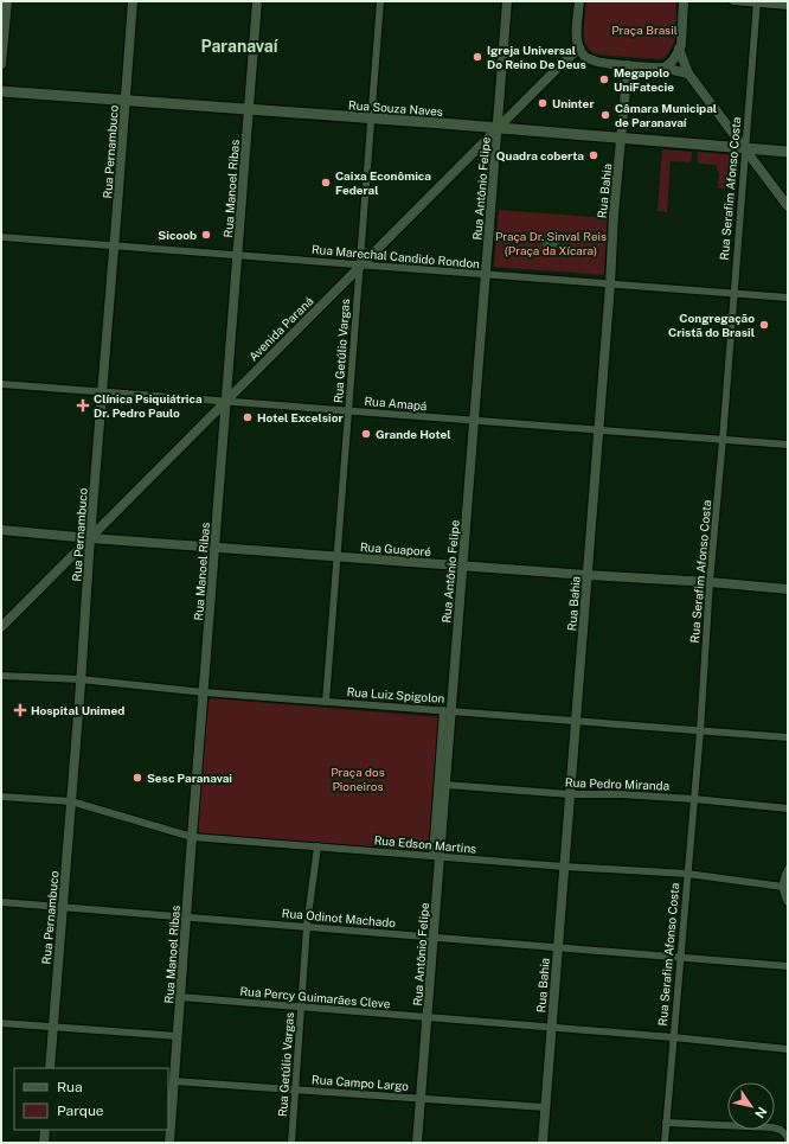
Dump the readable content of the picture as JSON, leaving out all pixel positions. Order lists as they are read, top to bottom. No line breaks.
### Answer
{"streets":{"main road":["Rua Souza Naves"],"street":["Rua Pernambuco","Rua Manoel Ribas","Rua Antônio Felipe","Rua Serafim Afonso Costa","Rua Bahia","Rua Marechal Candido Rondon","Avenida Paraná","Rua Getúlio Vargas","Rua Amapá","Rua Guaporé","Rua Luiz Spigolon","Rua Pedro Miranda","Rua Edson Martins","Rua Odinot Machado","Rua Percy Guimarães Cleve","Rua Campo Largo"]},"crossings":[["Rua Souza Naves","Rua Pernambuco"],["Rua Souza Naves","Rua Manoel Ribas"],["Rua Souza Naves","Rua Antônio Felipe"],["Rua Souza Naves","Rua Serafim Afonso Costa"],["Rua Souza Naves","Rua Bahia"],["Rua Souza Naves","Avenida Paraná"],["Rua Souza Naves","Rua Getúlio Vargas"],["Rua Pernambuco","Rua Marechal Candido Rondon"],["Rua Pernambuco","Avenida Paraná"],["Rua Pernambuco","Rua Amapá"],["Rua Pernambuco","Rua Guaporé"],["Rua Pernambuco","Rua Luiz Spigolon"],["Rua Pernambuco","Rua Edson Martins"],["Rua Pernambuco","Rua Odinot Machado"],["Rua Manoel Ribas","Rua Marechal Candido Rondon"],["Rua Manoel Ribas","Avenida Paraná"],["Rua Manoel Ribas","Rua Amapá"],["Rua Manoel Ribas","Rua Guaporé"],["Rua Manoel Ribas","Rua Luiz Spigolon"],["Rua Manoel Ribas","Rua Edson Martins"],["Rua Manoel Ribas","Rua Odinot Machado"],["Rua Manoel Ribas","Rua Percy Guimarães Cleve"],["Rua Manoel Ribas","Rua Campo Largo"],["Rua Antônio Felipe","Rua Marechal Candido Rondon"],["Rua Antônio Felipe","Avenida Paraná"],["Rua Antônio Felipe","Rua Amapá"],["Rua Antônio Felipe","Rua Guaporé"],["Rua Antônio Felipe","Rua Luiz Spigolon"],["Rua Antônio Felipe","Rua Pedro Miranda"],["Rua Antônio Felipe","Rua Edson Martins"],["Rua Antônio Felipe","Rua Odinot Machado"],["Rua Antônio Felipe","Rua Percy Guimarães Cleve"],["Rua Antônio Felipe","Rua Campo Largo"],["Rua Serafim Afonso Costa","Rua Marechal Candido Rondon"],["Rua Serafim Afonso Costa","Rua Amapá"],["Rua Serafim Afonso Costa","Rua Guaporé"],["Rua Serafim Afonso Costa","Rua Luiz Spigolon"],["Rua Serafim Afonso Costa","Rua Pedro Miranda"],["Rua Serafim Afonso Costa","Rua Edson Martins"],["Rua Serafim Afonso Costa","Rua Odinot Machado"],["Rua Serafim Afonso Costa","Rua Percy Guimarães Cleve"],["Rua Bahia","Rua Marechal Candido Rondon"],["Rua Bahia","Rua Amapá"],["Rua Bahia","Rua Guaporé"],["Rua Bahia","Rua Luiz Spigolon"],["Rua Bahia","Rua Pedro Miranda"],["Rua Bahia","Rua Edson Martins"],["Rua Bahia","Rua Odinot Machado"],["Rua Bahia","Rua Percy Guimarães Cleve"],["Rua Bahia","Rua Campo Largo"],["Rua Marechal Candido Rondon","Avenida Paraná"],["Rua Marechal Candido Rondon","Rua Getúlio Vargas"],["Avenida Paraná","Rua Getúlio Vargas"],["Avenida Paraná","Rua Amapá"],["Avenida Paraná","Rua Guaporé"],["Rua Getúlio Vargas","Rua Amapá"],["Rua Getúlio Vargas","Rua Guaporé"],["Rua Getúlio Vargas","Rua Luiz Spigolon"],["Rua Getúlio Vargas","Rua Edson Martins"],["Rua Getúlio Vargas","Rua Odinot Machado"],["Rua Getúlio Vargas","Rua Percy Guimarães Cleve"],["Rua Getúlio Vargas","Rua Campo Largo"]],"districts":["Paranavaí"],"parks":["Praça Brasil","Praça Dr. Sinval Reis (Praça da Xícara)","Praça dos Pioneiros"],"places":{"other":["Igreja Universal Do Reino De Deus","Megapolo UniFatecie","Uninter","Câmara Municipal de Paranavaí","Quadra coberta","Caixa Econômica Federal","Sicoob","Congregação Cristã do Brasil","Hotel Excelsior","Grande Hotel","Sesc Paranavai"],"health":["Clínica Psiquiátrica Dr. Pedro Paulo","Hospital Unimed"]},"legend":["Rua","Parque"],"north":"bottom right"}
